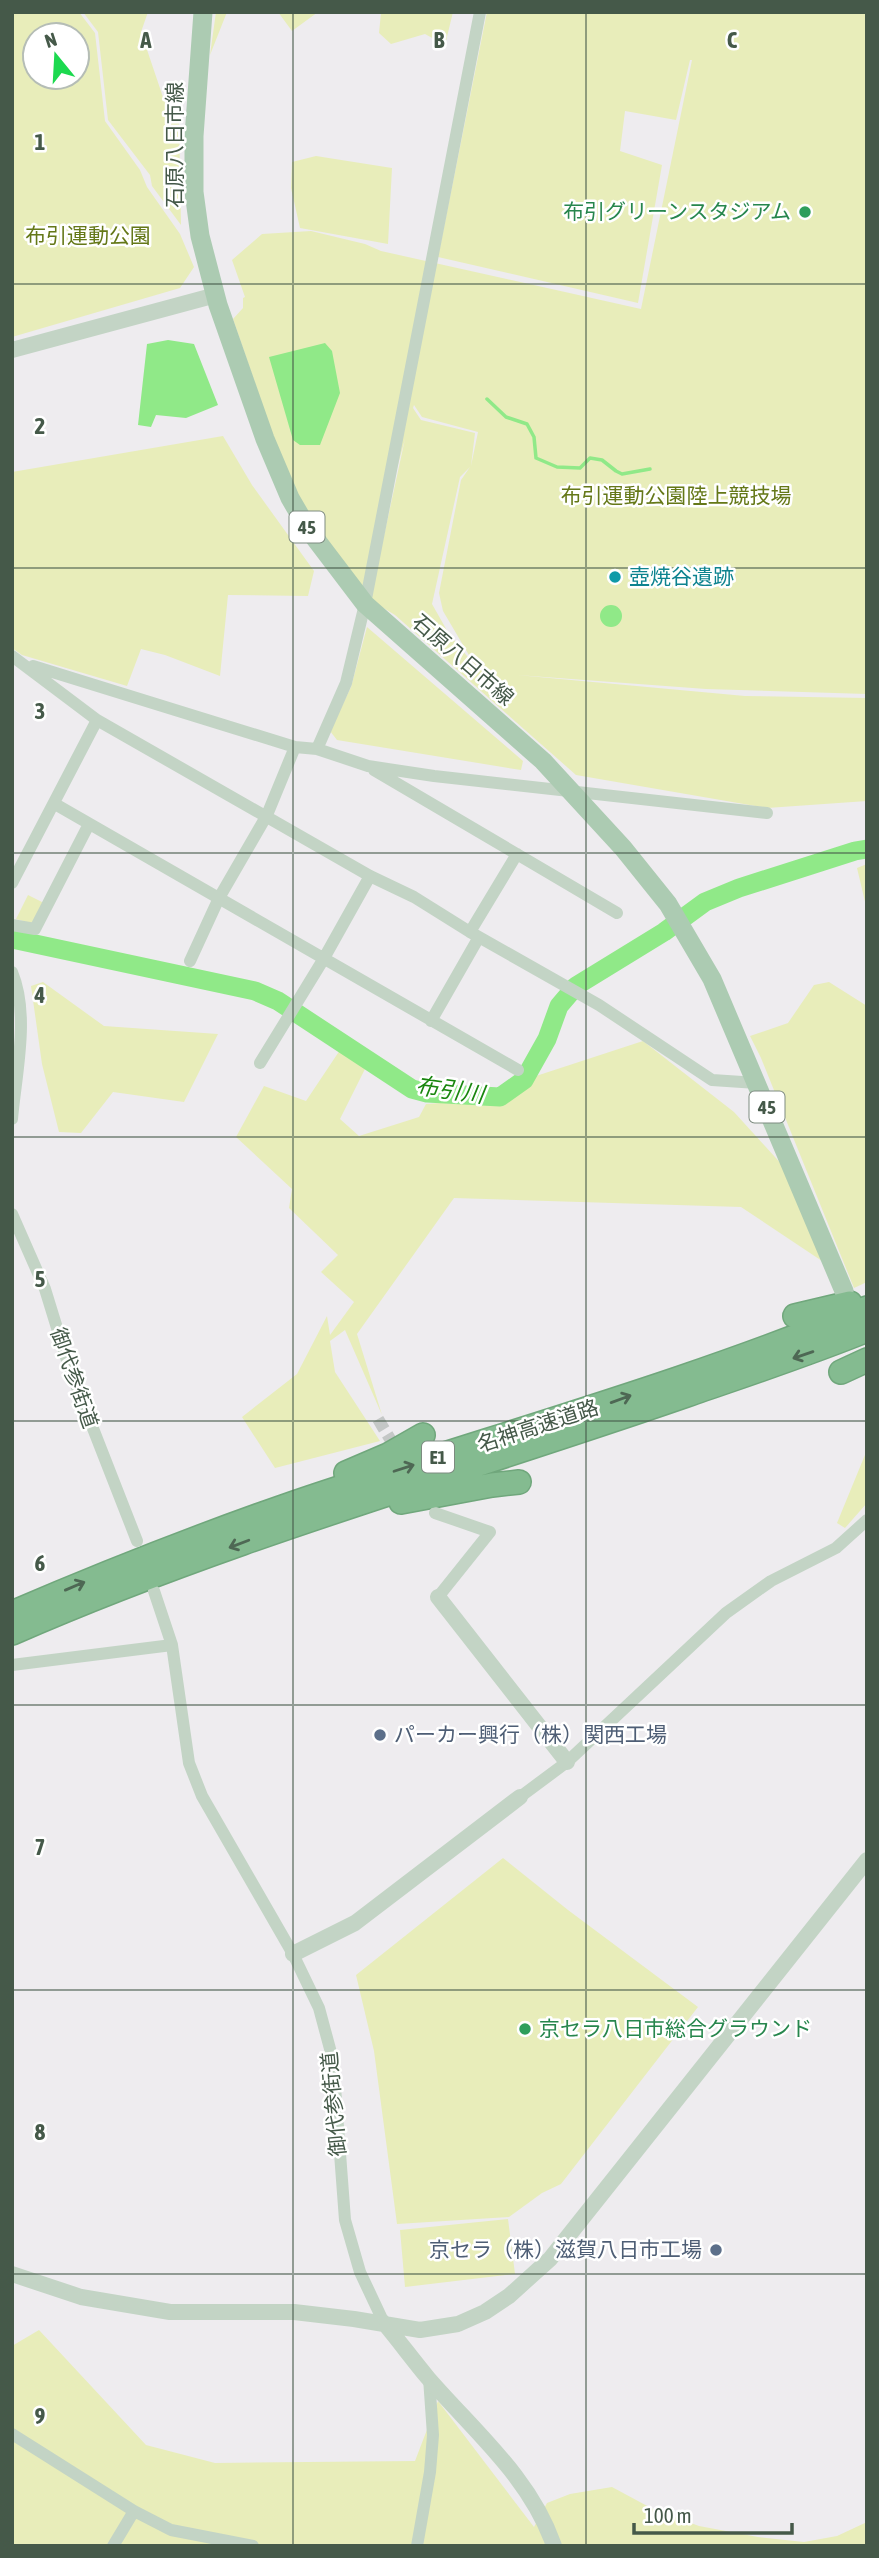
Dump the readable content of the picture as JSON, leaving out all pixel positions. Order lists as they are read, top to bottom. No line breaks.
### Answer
{"streets":{"highway":["名神高速道路","E1"],"main road":["石原八日市線","45"],"street":["御代参街道"]},"water":["布引川"],"parks":["布引運動公園","布引運動公園陸上競技場"],"places":["布引グリーンスタジアム","壺焼谷遺跡","パーカー興行（株）関西工場","京セラ八日市総合グラウンド","京セラ（株）滋賀八日市工場"],"scale_bar":"100 m","north":"top","grid":{"columns":["A","B","C"],"rows":["1","2","3","4","5","6","7","8","9"]}}
